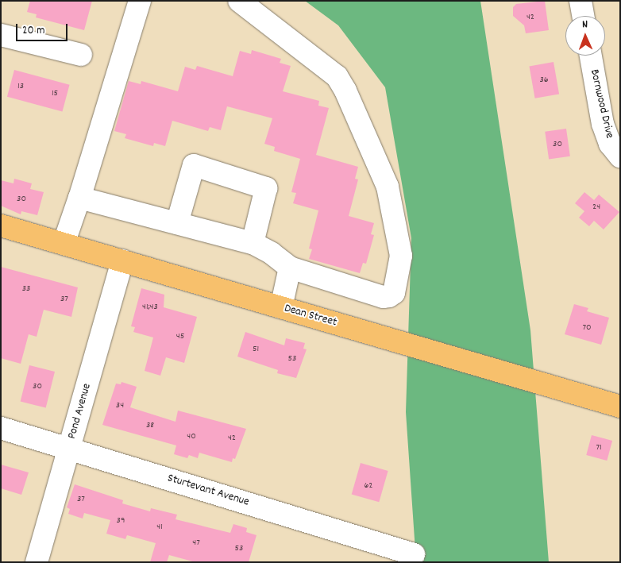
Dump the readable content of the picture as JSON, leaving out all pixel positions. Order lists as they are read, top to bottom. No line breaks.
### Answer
{"streets":{"main road":["Dean Street"],"street":["Bornwood Drive","Pond Avenue","Sturtevant Avenue"]},"crossings":[["Dean Street","Pond Avenue"],["Pond Avenue","Sturtevant Avenue"]],"house_numbers":["42","36","13","15","30","30","24","33","37","41;43","70","45","51","53","30","34","38","40","42","71","62","37","39","41","47","53"],"scale_bar":"20 m","north":"top"}
